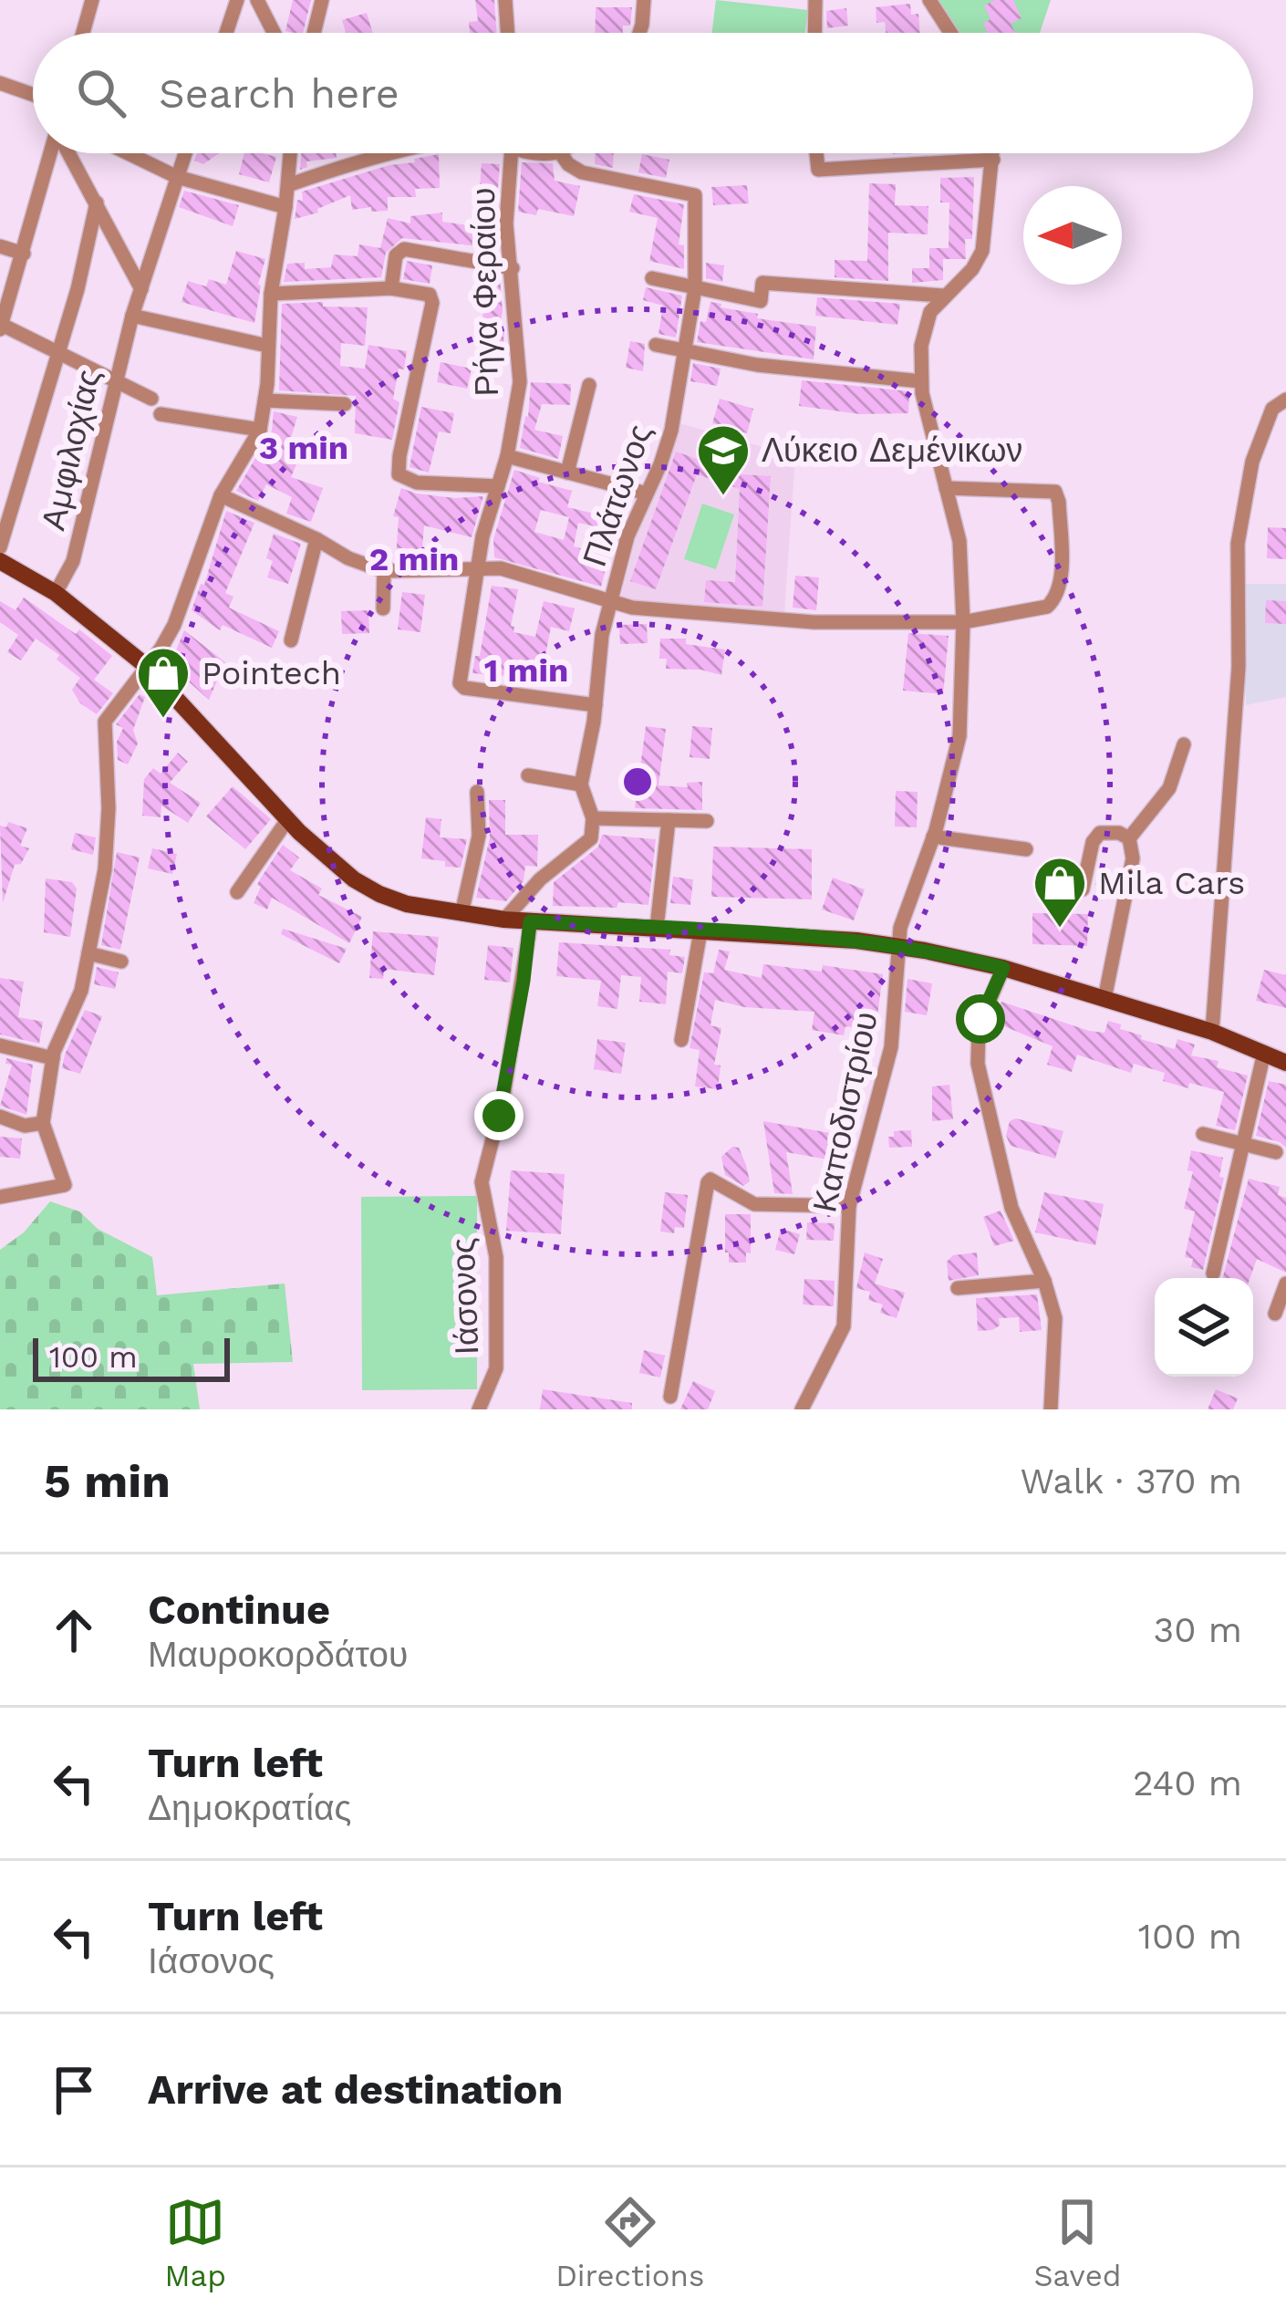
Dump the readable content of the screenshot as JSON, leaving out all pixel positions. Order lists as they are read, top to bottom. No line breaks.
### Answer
{"streets":{"street":["Ρήγα Φεραίου","Αμφιλοχίας","Πλάτωνος","Καποδιστρίου","Ιάσονος"]},"crossings":[["Ρήγα Φεραίου","Πλάτωνος"]],"places":{"school or university":["Λύκειο Δεμένικων"],"shop":["Pointech","Mila Cars"]},"scale_bar":"100 m","north":"left","page":{"search":"Search here","scale":"100 m","heading":["5 min","Walk · 370 m"],"list":[["Continue","Μαυροκορδάτου","30 m"],["Turn left","Δημοκρατίας","240 m"],["Turn left","Ιάσονος","100 m"],"Arrive at destination"],"nav":["Map","Directions","Saved"]},"rings":["3 min","2 min","1 min"]}
